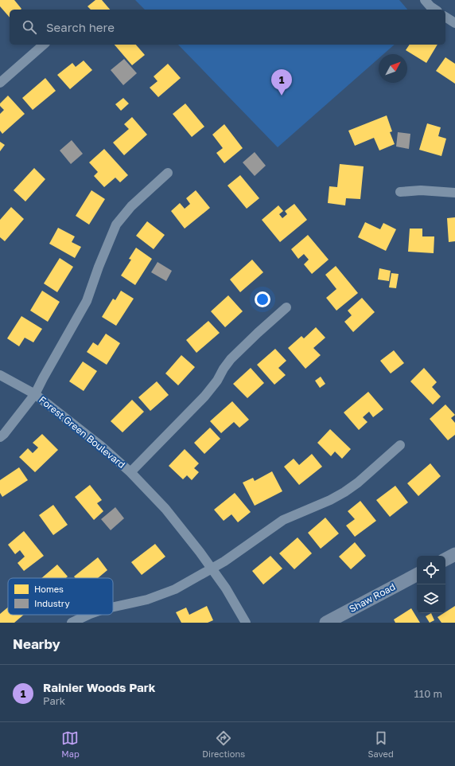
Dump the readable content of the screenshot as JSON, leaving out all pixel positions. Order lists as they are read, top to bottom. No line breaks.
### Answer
{"streets":{"main road":["Shaw Road"],"street":["Forest Green Boulevard"]},"legend":["Homes","Industry"],"north":"top right","page":{"search":"Search here","pins":"1","heading":"Nearby","list":[{"mark":"1","name":"Rainier Woods Park","note":"Park","value":"110 m"}],"nav":["Map","Directions","Saved"]}}
